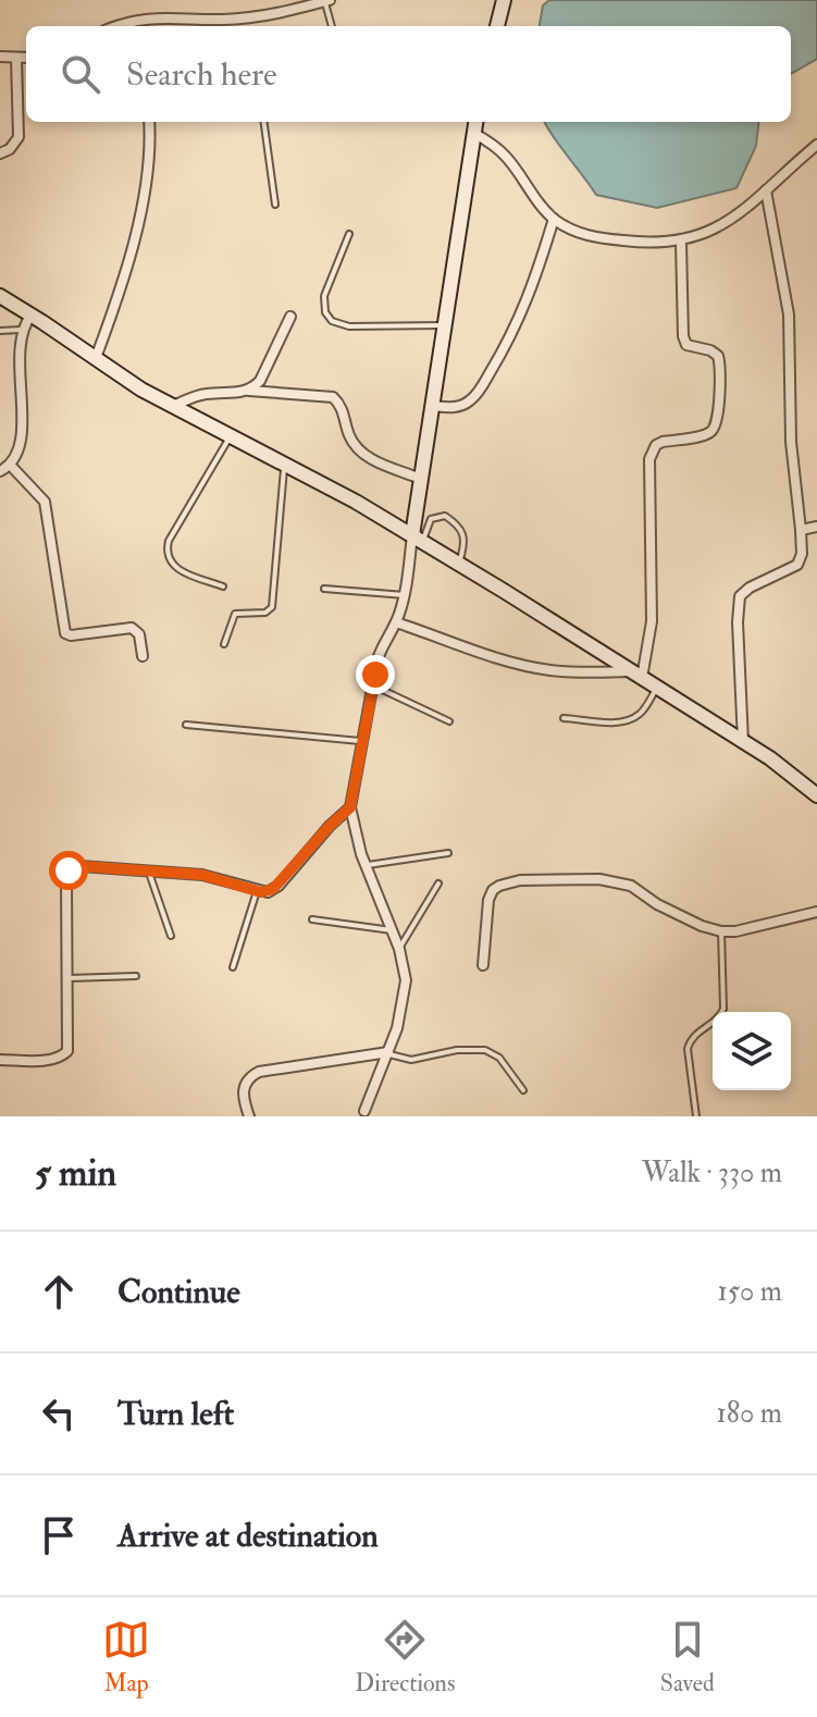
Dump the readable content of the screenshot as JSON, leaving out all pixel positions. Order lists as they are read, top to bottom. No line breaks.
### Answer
{"page":{"search":"Search here","heading":["5 min","Walk · 330 m"],"list":[["Continue","150 m"],["Turn left","180 m"],"Arrive at destination"],"nav":["Map","Directions","Saved"]}}
